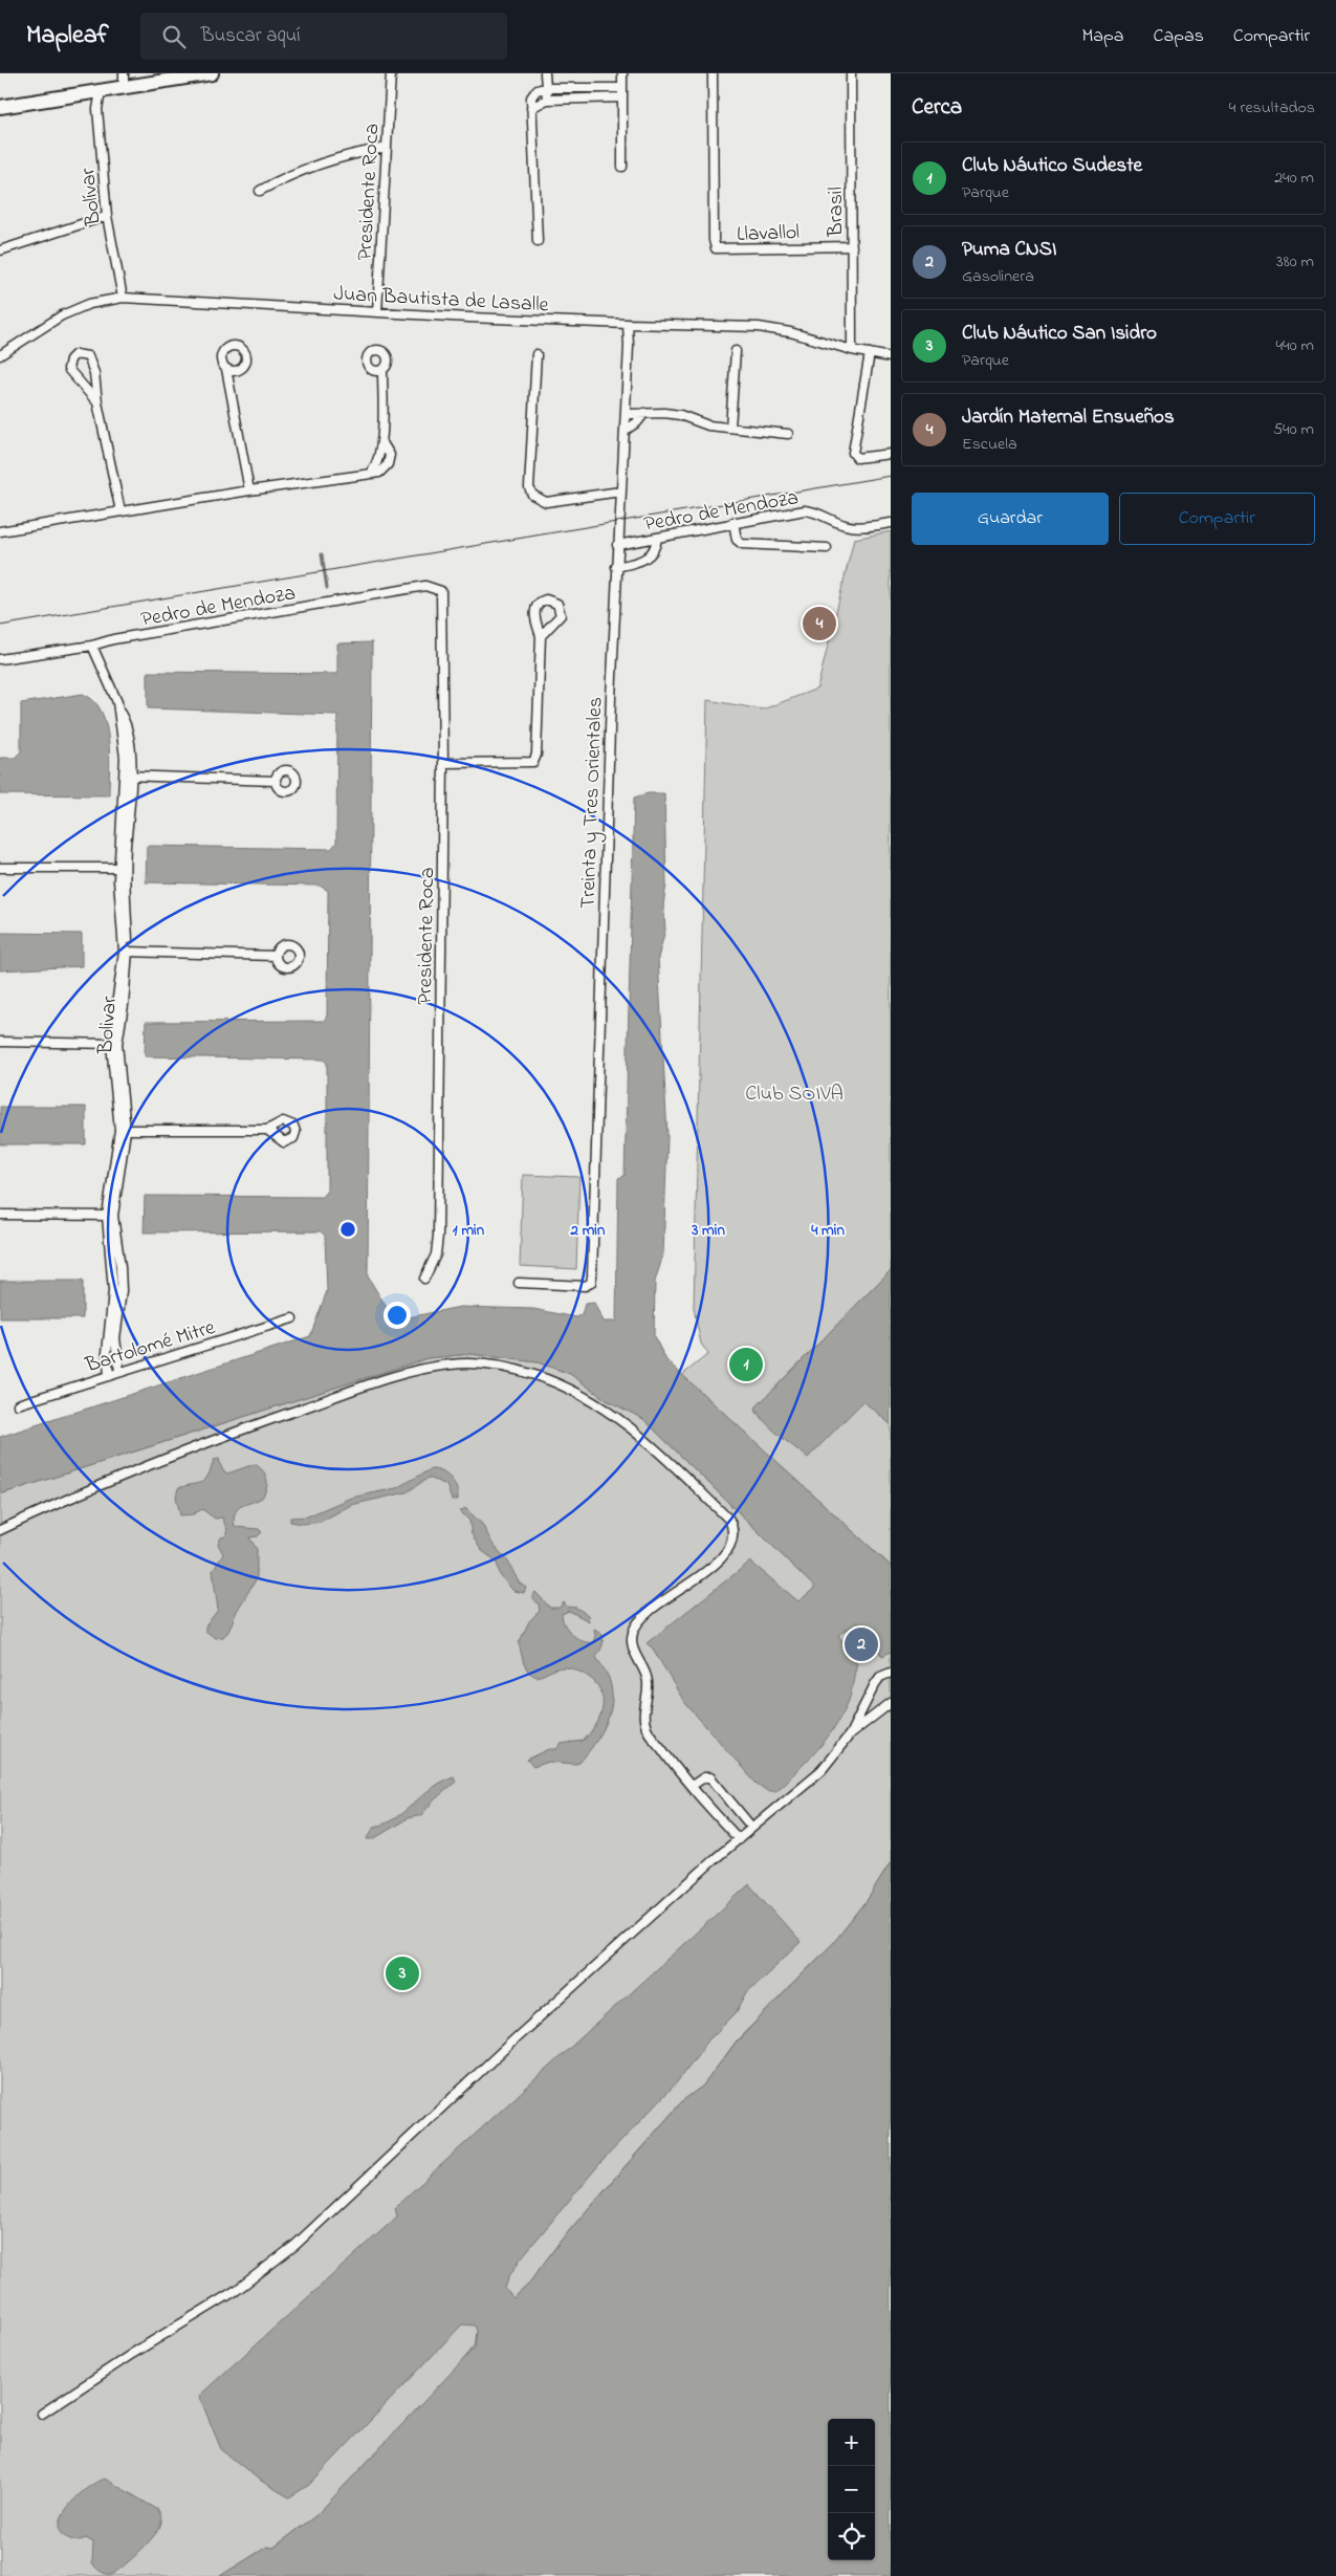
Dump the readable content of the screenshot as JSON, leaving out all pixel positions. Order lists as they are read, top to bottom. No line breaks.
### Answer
{"streets":{"street":["Presidente Roca","Bolívar","Brasil","Llavallol","Juan Bautista de Lasalle","Pedro de Mendoza","Treinta y Tres Orientales","Bolivar","Bartolomé Mitre"]},"crossings":[["Presidente Roca","Juan Bautista de Lasalle"],["Presidente Roca","Pedro de Mendoza"],["Bolívar","Juan Bautista de Lasalle"],["Brasil","Llavallol"],["Brasil","Juan Bautista de Lasalle"],["Juan Bautista de Lasalle","Treinta y Tres Orientales"],["Pedro de Mendoza","Treinta y Tres Orientales"],["Pedro de Mendoza","Bolivar"],["Bolivar","Bartolomé Mitre"]],"parks":["Club SOIVA"],"page":{"header":"Mapleaf","search":"Buscar aquí","nav":["Mapa","Capas","Compartir"],"heading":["Cerca","4 resultados"],"list":[{"mark":"1","name":"Club Náutico Sudeste","note":"Parque","value":"240 m"},{"mark":"2","name":"Puma CNSI","note":"Gasolinera","value":"380 m"},{"mark":"3","name":"Club Náutico San Isidro","note":"Parque","value":"440 m"},{"mark":"4","name":"Jardín Maternal Ensueños","note":"Escuela","value":"540 m"}],"buttons":["Guardar","Compartir"],"pins":["4","1","2","3"],"map_buttons":["+","−"]},"rings":["1 min","2 min","3 min","4 min"]}
